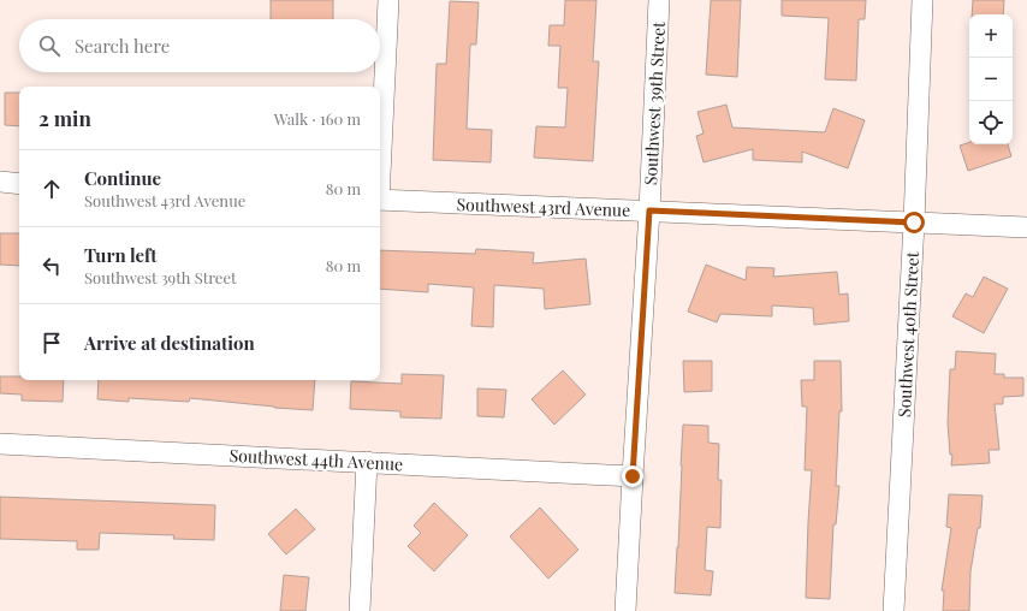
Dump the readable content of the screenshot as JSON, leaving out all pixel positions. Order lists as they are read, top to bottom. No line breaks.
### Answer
{"streets":{"street":["Southwest 39th Street","Southwest 43rd Avenue","Southwest 40th Street","Southwest 44th Avenue"]},"crossings":[["Southwest 39th Street","Southwest 43rd Avenue"],["Southwest 39th Street","Southwest 44th Avenue"],["Southwest 43rd Avenue","Southwest 40th Street"]],"page":{"map_buttons":["+","−"],"search":"Search here","heading":["2 min","Walk · 160 m"],"list":[["Continue","Southwest 43rd Avenue","80 m"],["Turn left","Southwest 39th Street","80 m"],"Arrive at destination"]}}
